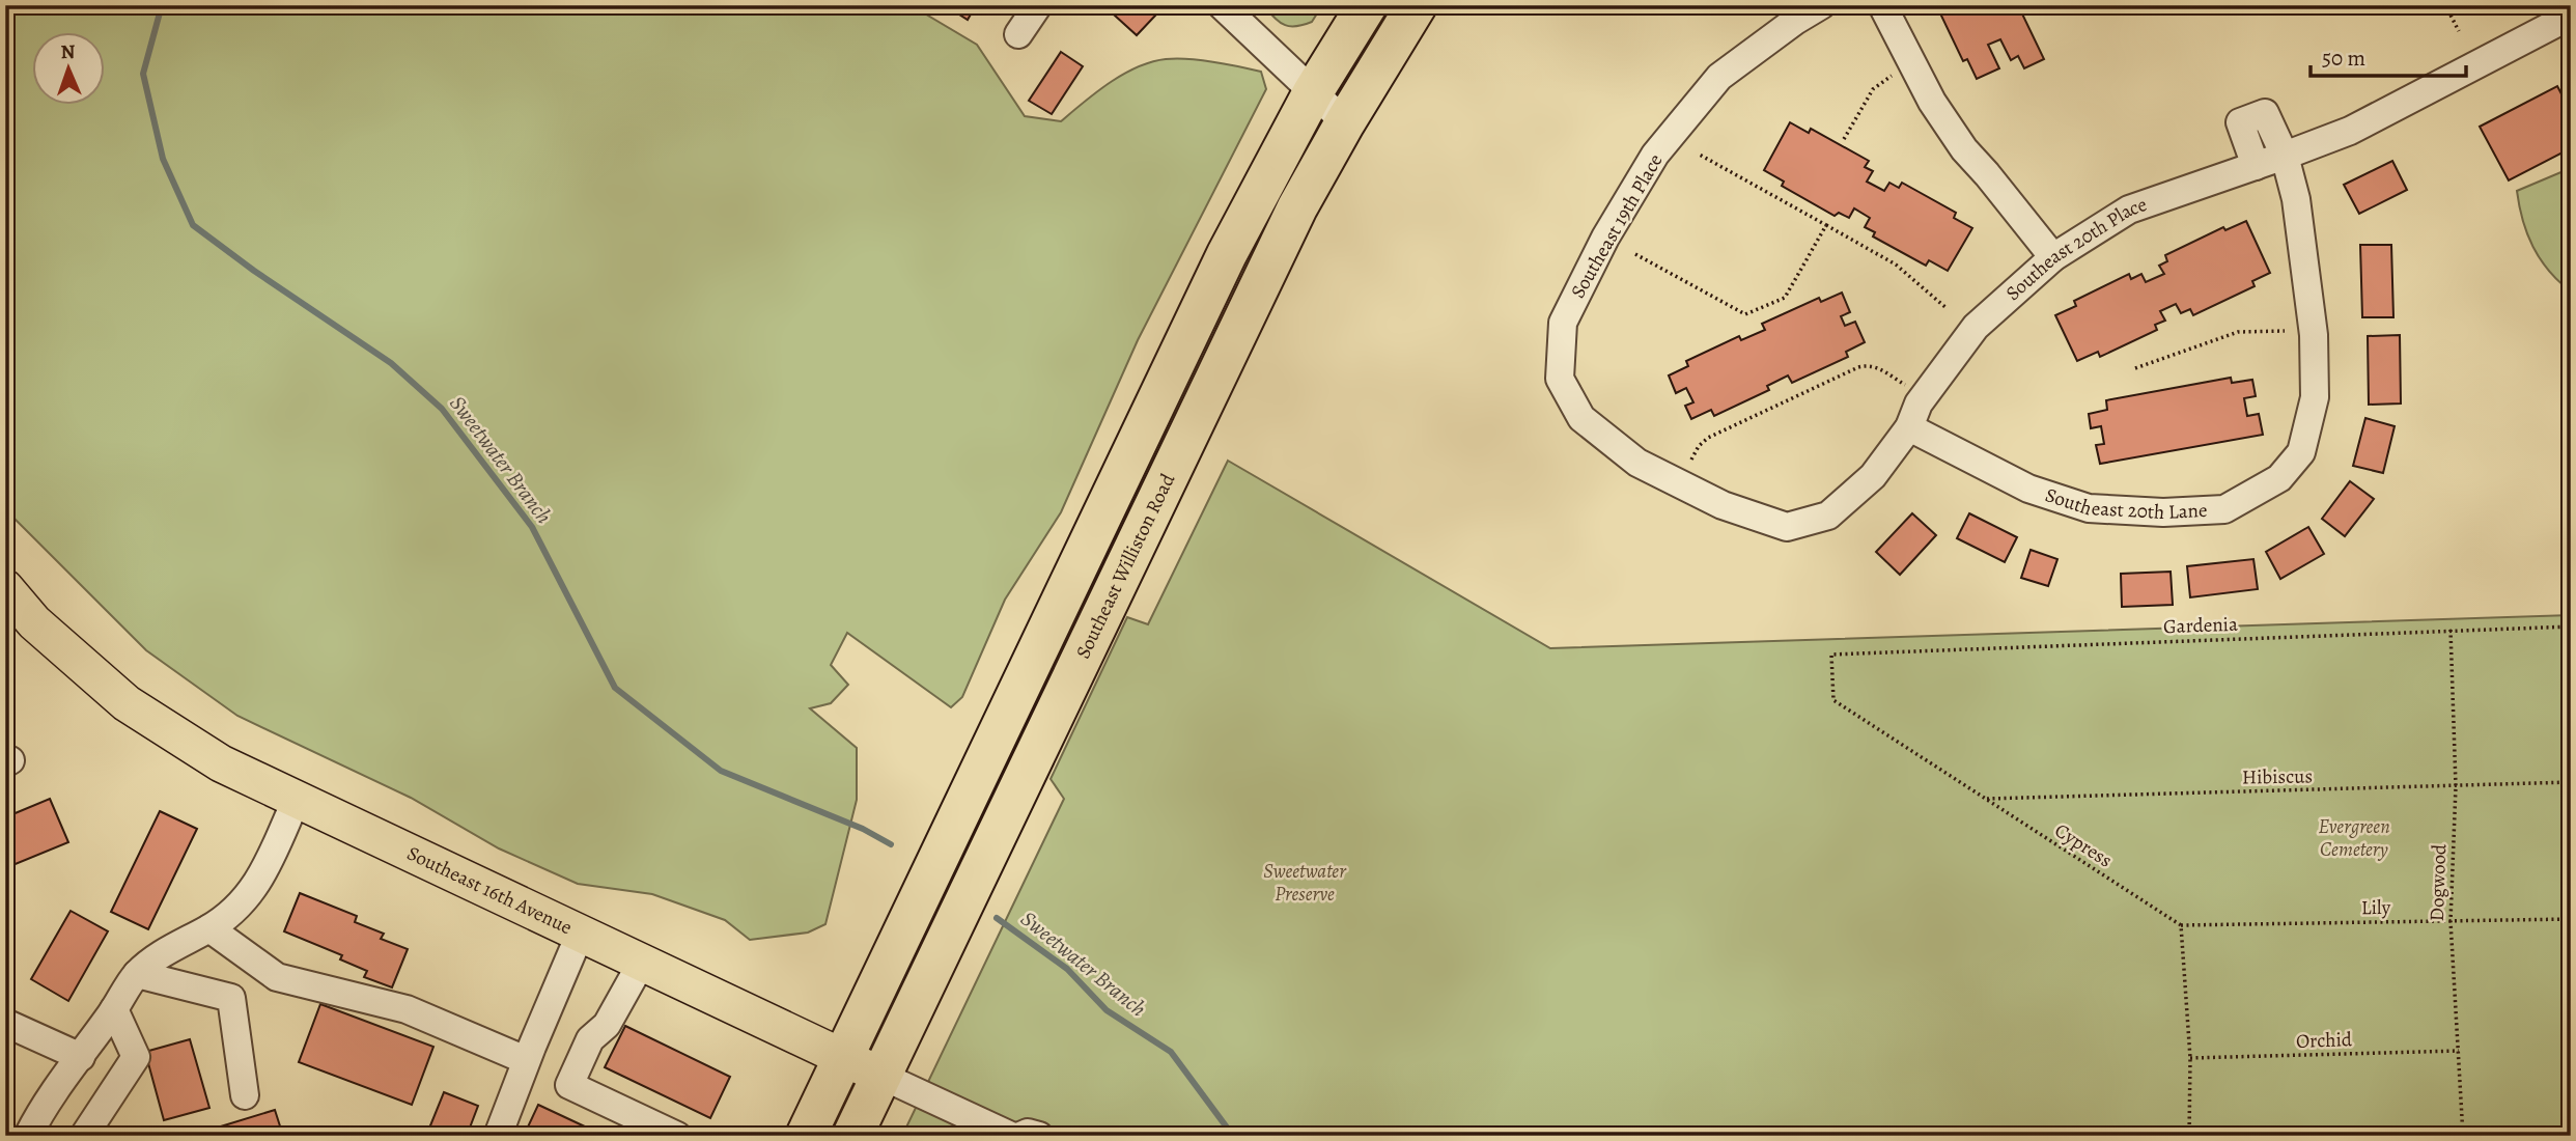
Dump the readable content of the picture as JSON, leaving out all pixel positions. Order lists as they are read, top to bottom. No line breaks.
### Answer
{"streets":{"highway":["Southeast Williston Road"],"main road":["Southeast 16th Avenue"],"street":["Southeast 19th Place","Southeast 20th Place","Southeast 20th Lane"],"path":["Gardenia","Hibiscus","Cypress","Dogwood","Lily","Orchid"]},"crossings":[["Southeast 19th Place","Southeast 20th Place"],["Southeast 20th Place","Southeast 20th Lane"],["Southeast Williston Road","Southeast 16th Avenue"],["Gardenia","Cypress"],["Gardenia","Dogwood"],["Hibiscus","Cypress"],["Hibiscus","Dogwood"],["Cypress","Lily"],["Dogwood","Lily"],["Dogwood","Orchid"]],"water":["Sweetwater Branch"],"parks":["Evergreen Cemetery","Sweetwater Preserve"],"scale_bar":"50 m","north":"top"}
